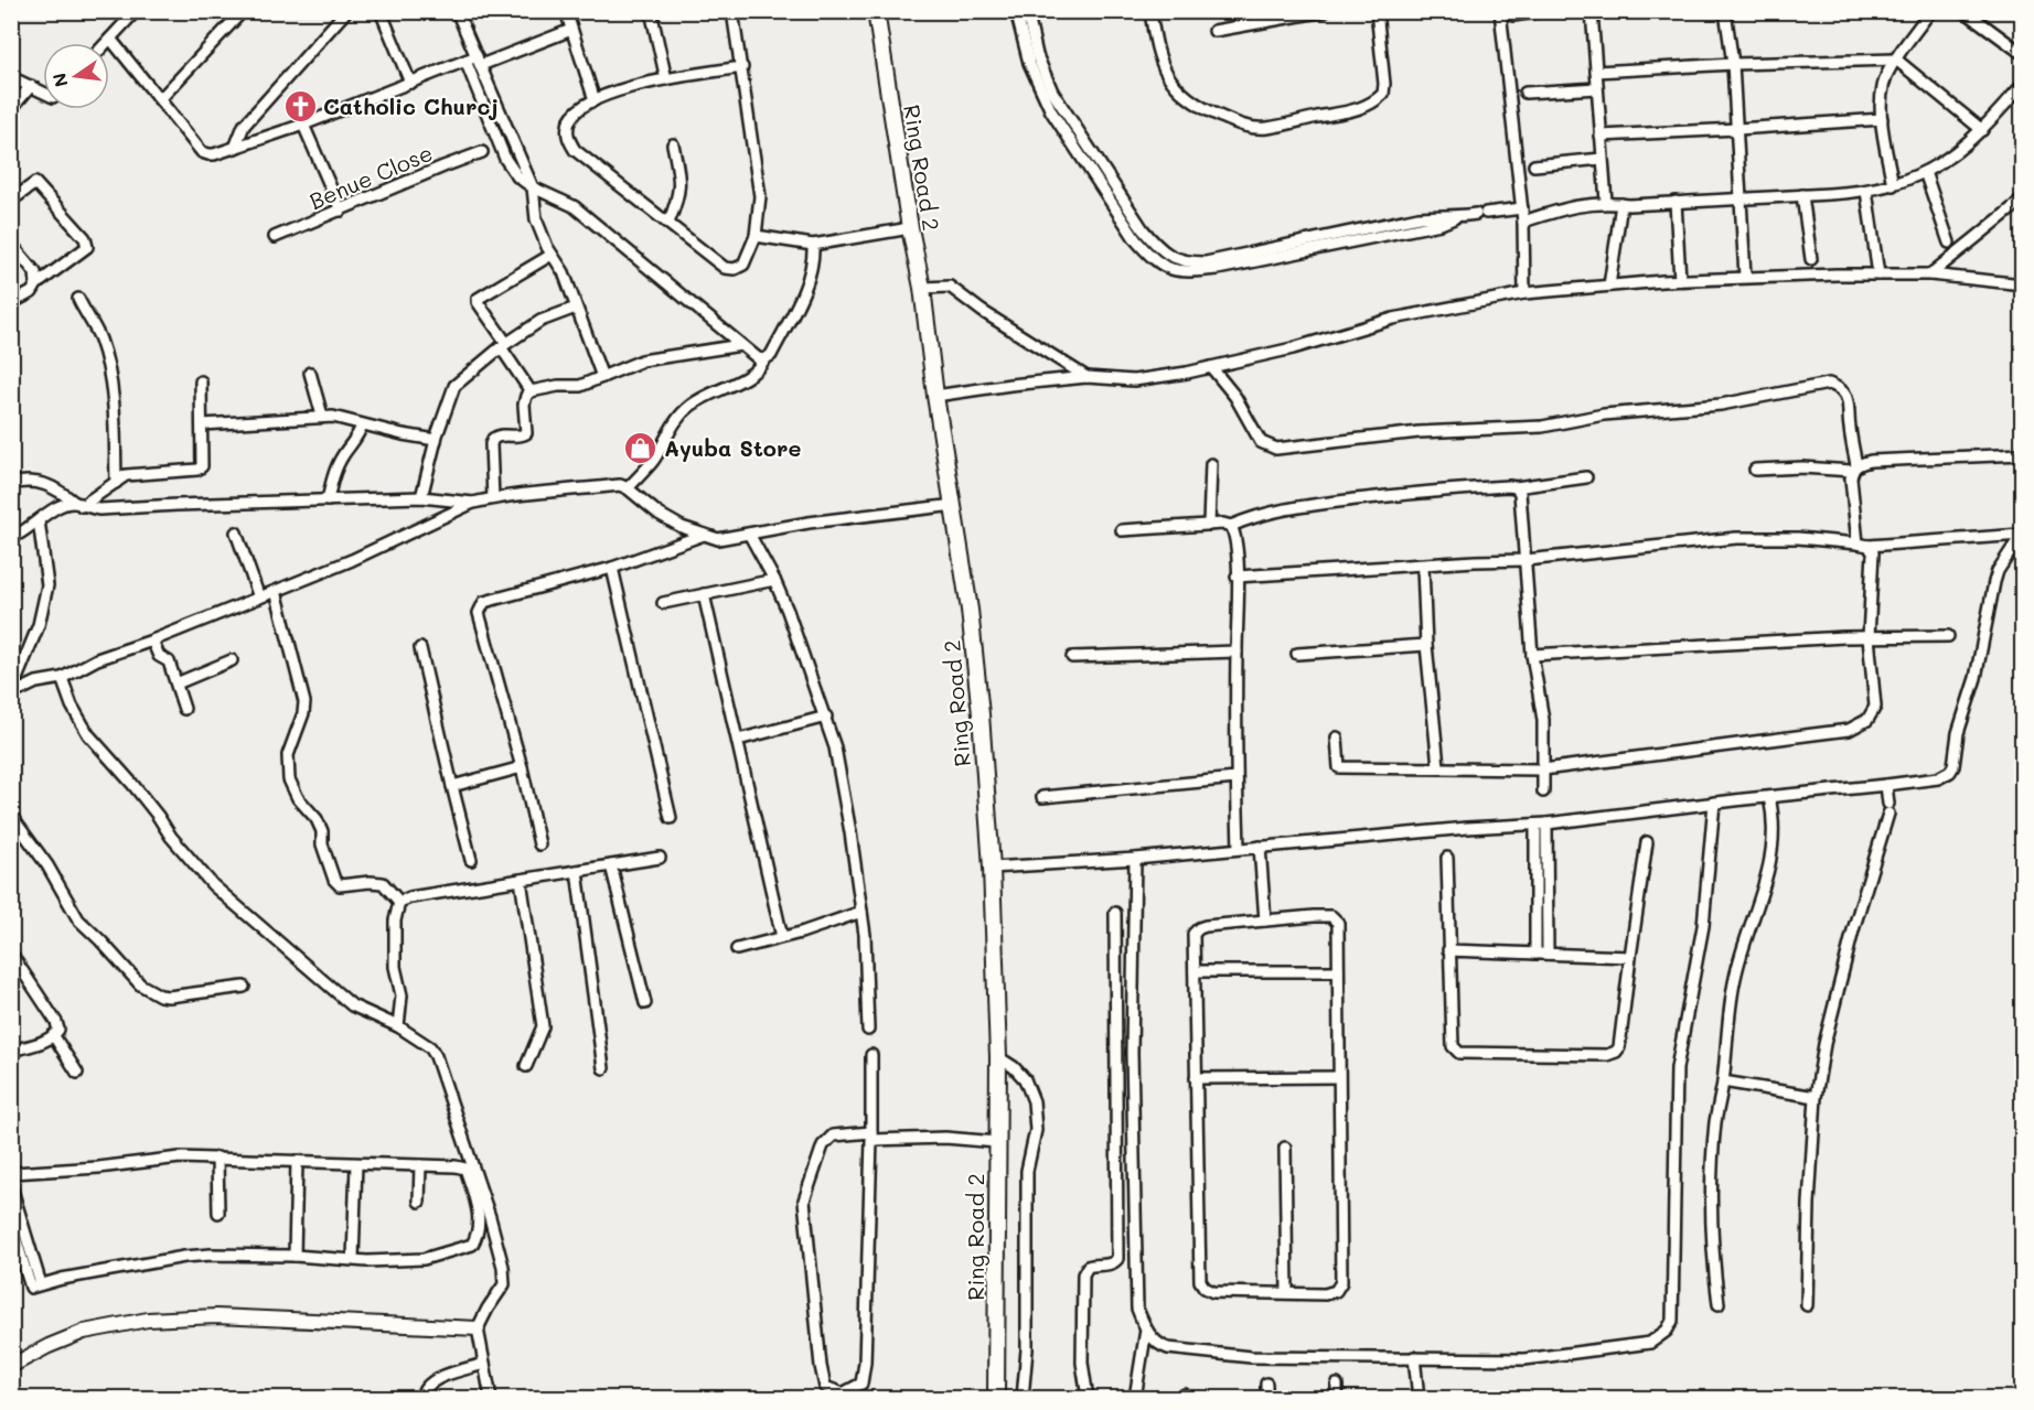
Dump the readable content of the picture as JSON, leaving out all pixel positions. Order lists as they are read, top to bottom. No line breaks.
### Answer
{"streets":{"main road":["Ring Road 2"],"street":["Benue Close"]},"places":{"church":["Catholic Churcj"],"shop":["Ayuba Store"]},"north":"left"}
